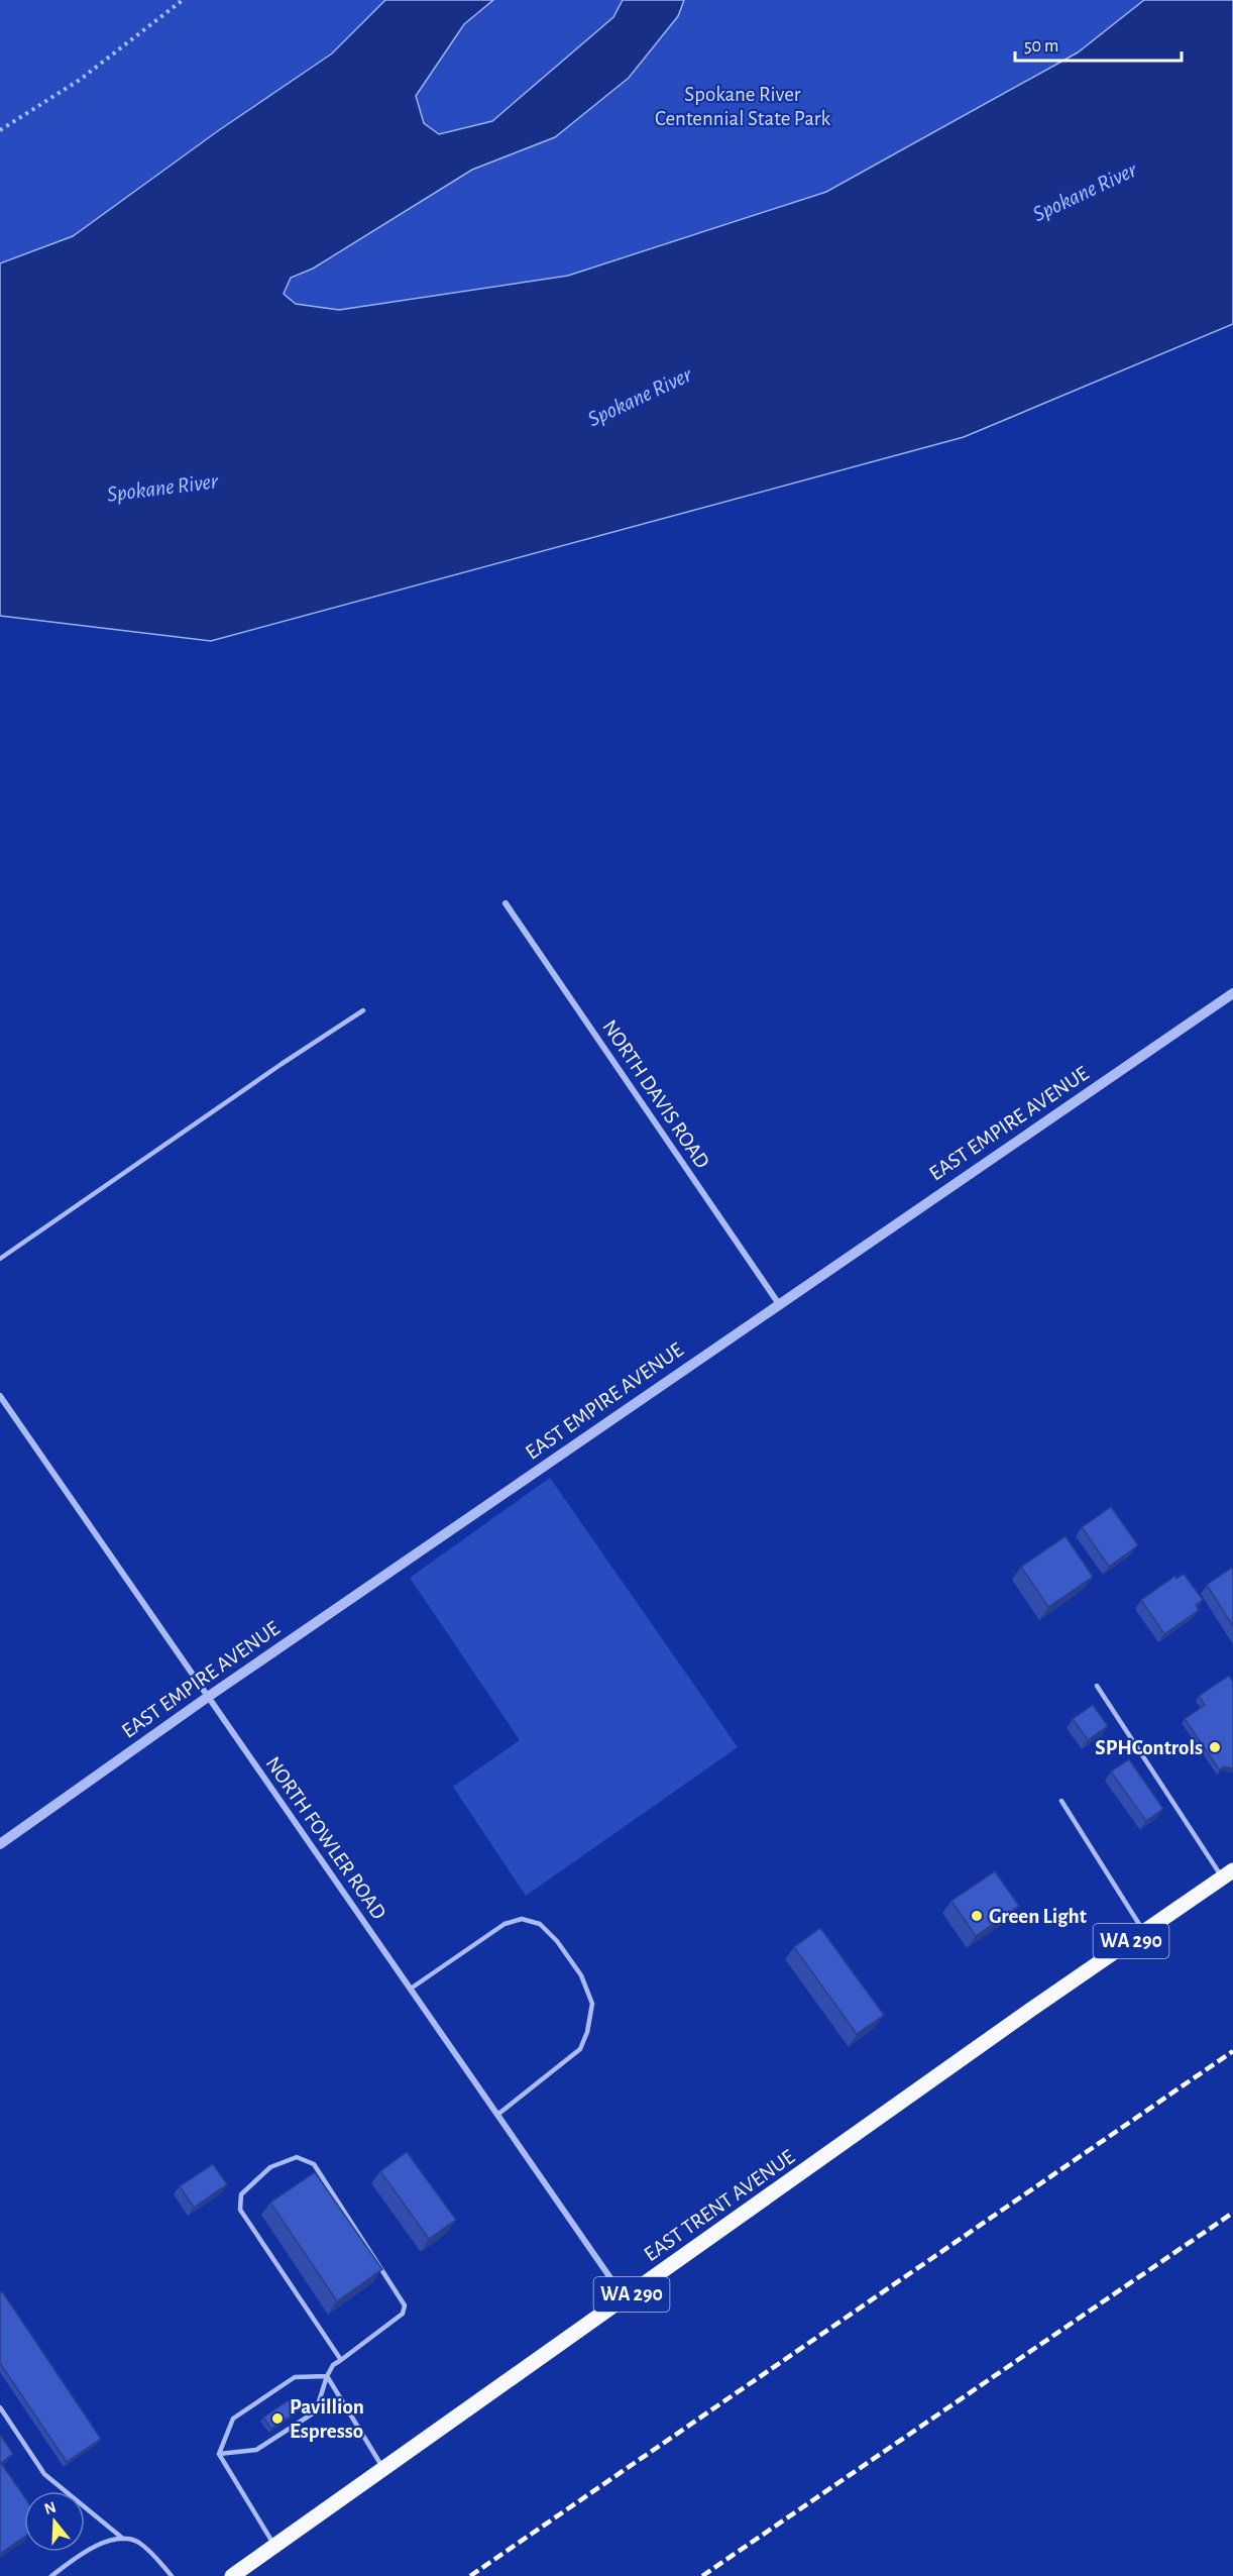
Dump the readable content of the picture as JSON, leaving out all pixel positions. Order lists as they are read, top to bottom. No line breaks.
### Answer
{"streets":{"main road":["WA 290","EAST TRENT AVENUE"],"street":["NORTH DAVIS ROAD","EAST EMPIRE AVENUE","NORTH FOWLER ROAD"]},"crossings":[["NORTH DAVIS ROAD","EAST EMPIRE AVENUE"],["EAST EMPIRE AVENUE","NORTH FOWLER ROAD"],["NORTH FOWLER ROAD","EAST TRENT AVENUE"]],"water":["Spokane River"],"parks":["Spokane River Centennial State Park"],"places":["SPHControls","Green Light","Pavillion Espresso"],"scale_bar":"50 m","north":"top"}
